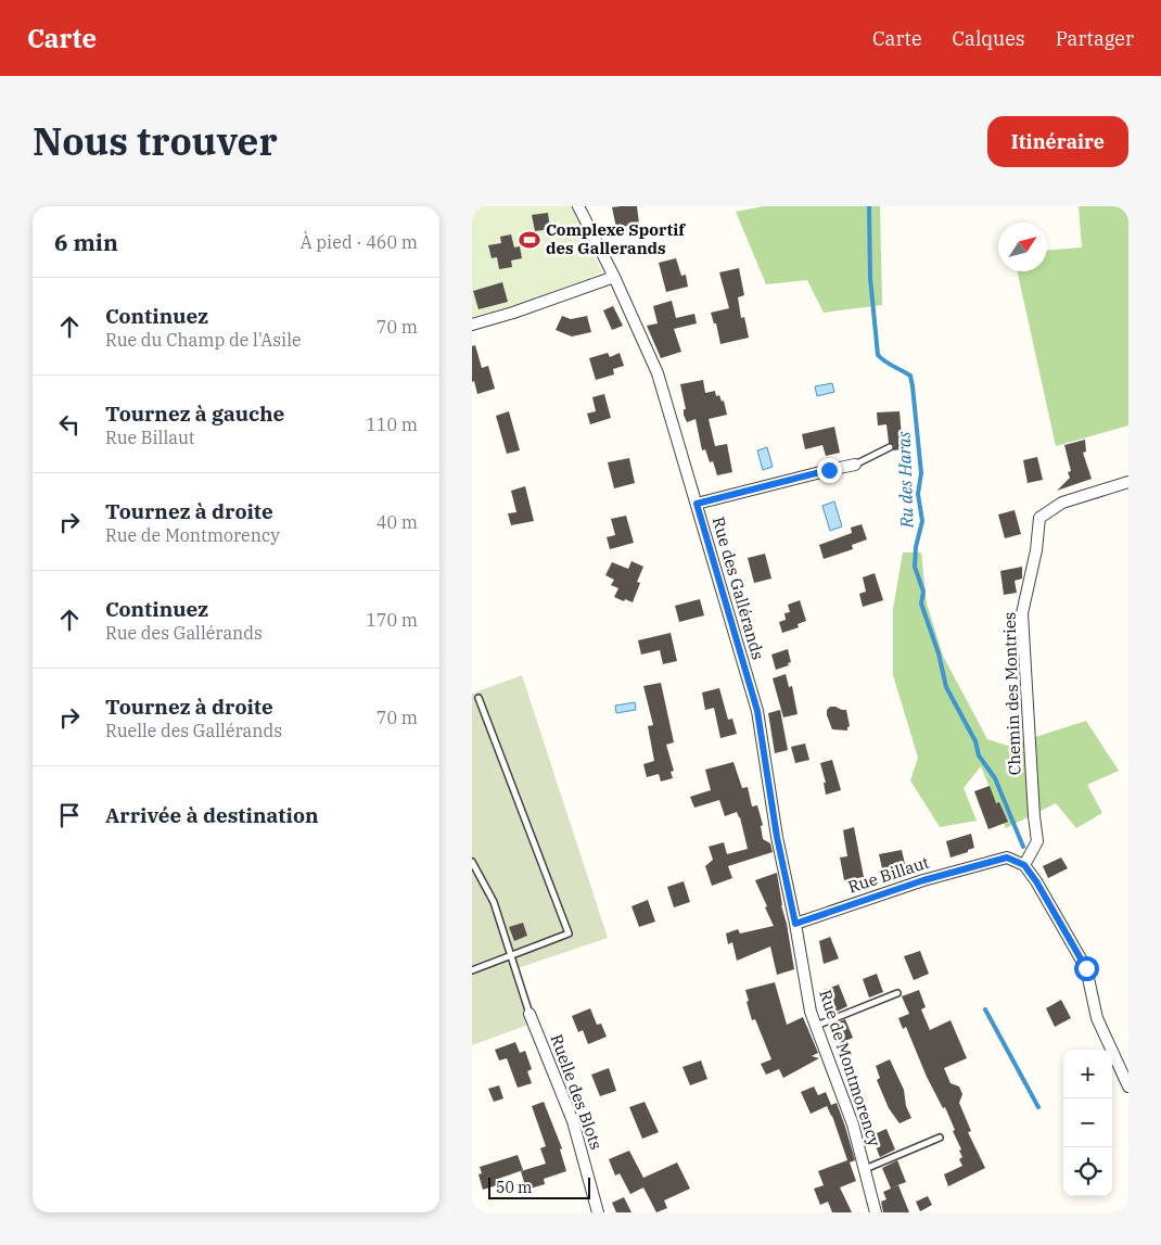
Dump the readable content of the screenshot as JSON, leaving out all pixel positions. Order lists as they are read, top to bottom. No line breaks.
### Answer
{"streets":{"street":["Rue des Gallérands","Chemin des Montries","Rue Billaut","Rue de Montmorency","Ruelle des Blots"]},"crossings":[["Rue des Gallérands","Rue de Montmorency"],["Chemin des Montries","Rue Billaut"],["Rue Billaut","Rue de Montmorency"]],"water":["Ru des Haras"],"places":{"sports":["Complexe Sportif des Gallerands"]},"scale_bar":"50 m","north":"top right","page":{"header":"Carte","nav":["Carte","Calques","Partager"],"title":"Nous trouver","buttons":"Itinéraire","heading":["6 min","À pied · 460 m"],"list":[["Continuez","Rue du Champ de l'Asile","70 m"],["Tournez à gauche","Rue Billaut","110 m"],["Tournez à droite","Rue de Montmorency","40 m"],["Continuez","Rue des Gallérands","170 m"],["Tournez à droite","Ruelle des Gallérands","70 m"],"Arrivée à destination"],"map_buttons":["+","−"],"scale":"50 m"}}
